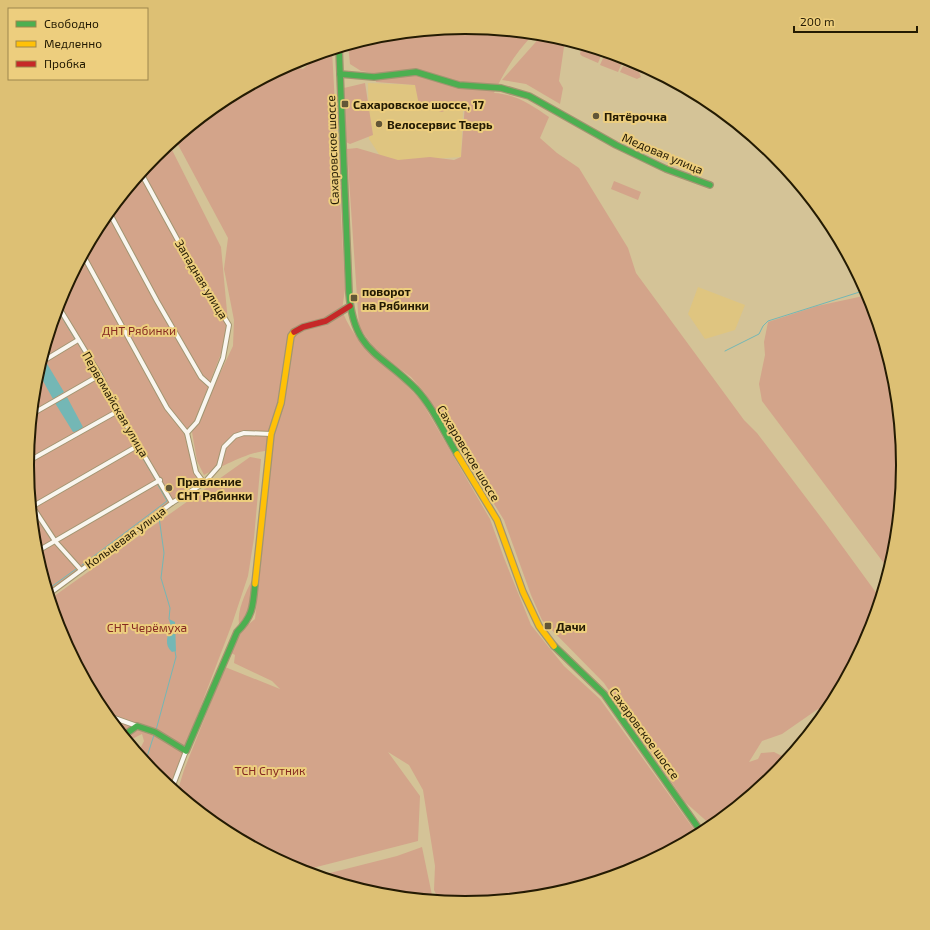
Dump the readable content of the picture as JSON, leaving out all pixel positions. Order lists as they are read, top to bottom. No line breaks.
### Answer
{"streets":{"street":["Сахаровское шоссе","Медовая улица","Западная улица","Первомайская улица","Кольцевая улица"]},"crossings":[["Сахаровское шоссе","Медовая улица"],["Первомайская улица","Кольцевая улица"]],"parks":["ДНТ Рябинки","СНТ Черёмуха","ТСН Спутник"],"places":{"transit":["Сахаровское шоссе, 17","поворот на Рябинки","Дачи"],"other":["Пятёрочка","Велосервис Тверь","Правление СНТ Рябинки"]},"legend":["Свободно","Медленно","Пробка"],"scale_bar":"200 m"}
